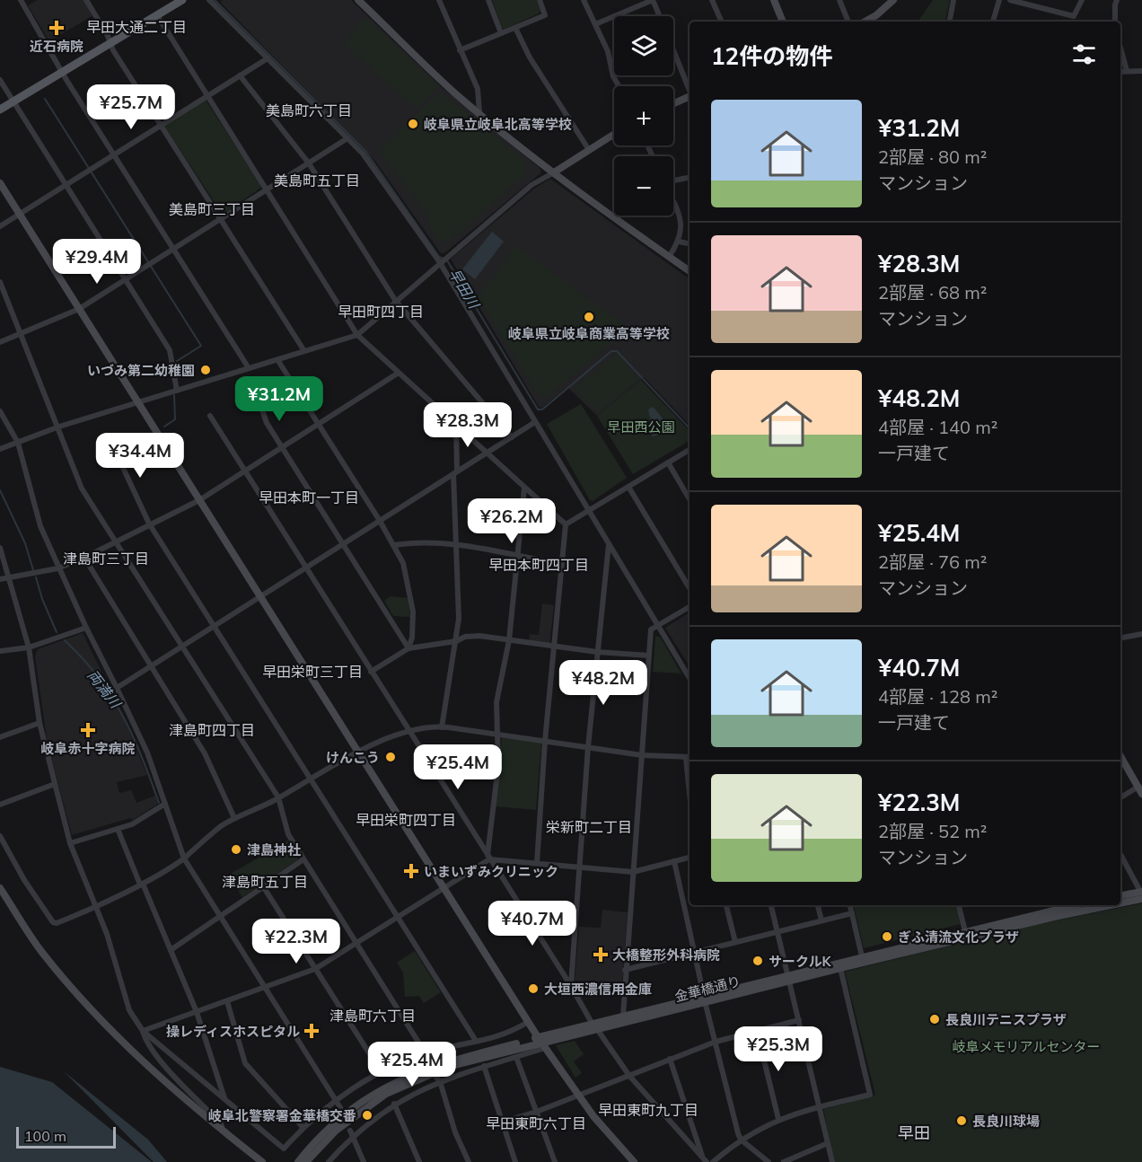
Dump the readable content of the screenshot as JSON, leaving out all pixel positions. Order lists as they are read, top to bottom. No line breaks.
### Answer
{"streets":{"street":["金華橋通り"]},"districts":["早田大通二丁目","美島町六丁目","美島町五丁目","美島町三丁目","早田町四丁目","早田本町一丁目","津島町三丁目","早田本町四丁目","早田栄町三丁目","津島町四丁目","早田栄町四丁目","栄新町二丁目","津島町五丁目","津島町六丁目","早田東町九丁目","早田東町六丁目","早田"],"water":["早田川","両満川"],"parks":["早田西公園","岐阜メモリアルセンター"],"places":{"health":["近石病院","岐阜赤十字病院","いまいずみクリニック","大橋整形外科病院","操レディスホスピタル"],"other":["岐阜県立岐阜北高等学校","岐阜県立岐阜商業高等学校","いづみ第二幼稚園","けんこう","津島神社","ぎふ清流文化プラザ","サークルK","大垣西濃信用金庫","長良川テニスプラザ","岐阜北警察署金華橋交番","長良川球場"]},"scale_bar":"100 m","page":{"map_buttons":["+","−"],"heading":"12件の物件","price":["¥25.7M","¥29.4M","¥31.2M","¥28.3M","¥34.4M","¥26.2M","¥48.2M","¥25.4M","¥40.7M","¥22.3M","¥25.3M","¥25.4M"],"list":[{"name":"¥31.2M","note":"2部屋 · 80 m² · マンション"},{"name":"¥28.3M","note":"2部屋 · 68 m² · マンション"},{"name":"¥48.2M","note":"4部屋 · 140 m² · 一戸建て"},{"name":"¥25.4M","note":"2部屋 · 76 m² · マンション"},{"name":"¥40.7M","note":"4部屋 · 128 m² · 一戸建て"},{"name":"¥22.3M","note":"2部屋 · 52 m² · マンション"}],"scale":"100 m"}}
